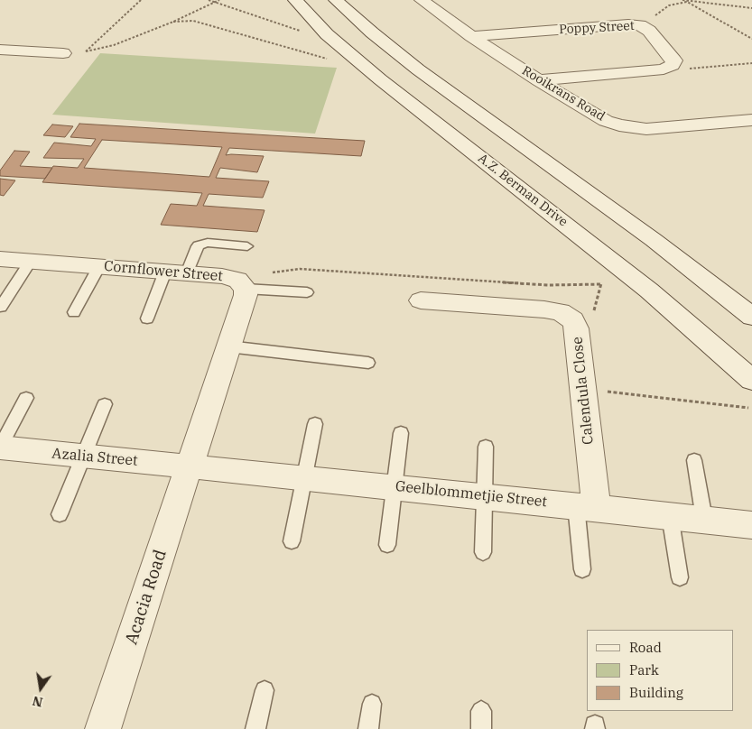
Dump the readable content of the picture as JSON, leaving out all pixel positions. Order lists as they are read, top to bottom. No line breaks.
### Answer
{"streets":{"street":["Poppy Street","Rooikrans Road","A.Z. Berman Drive","Cornflower Street","Calendula Close","Azalia Street","Geelblommetjie Street","Acacia Road"]},"crossings":[["Poppy Street","Rooikrans Road"],["Calendula Close","Geelblommetjie Street"],["Azalia Street","Geelblommetjie Street"],["Azalia Street","Acacia Road"],["Geelblommetjie Street","Acacia Road"]],"legend":["Road","Park","Building"],"north":"bottom"}
